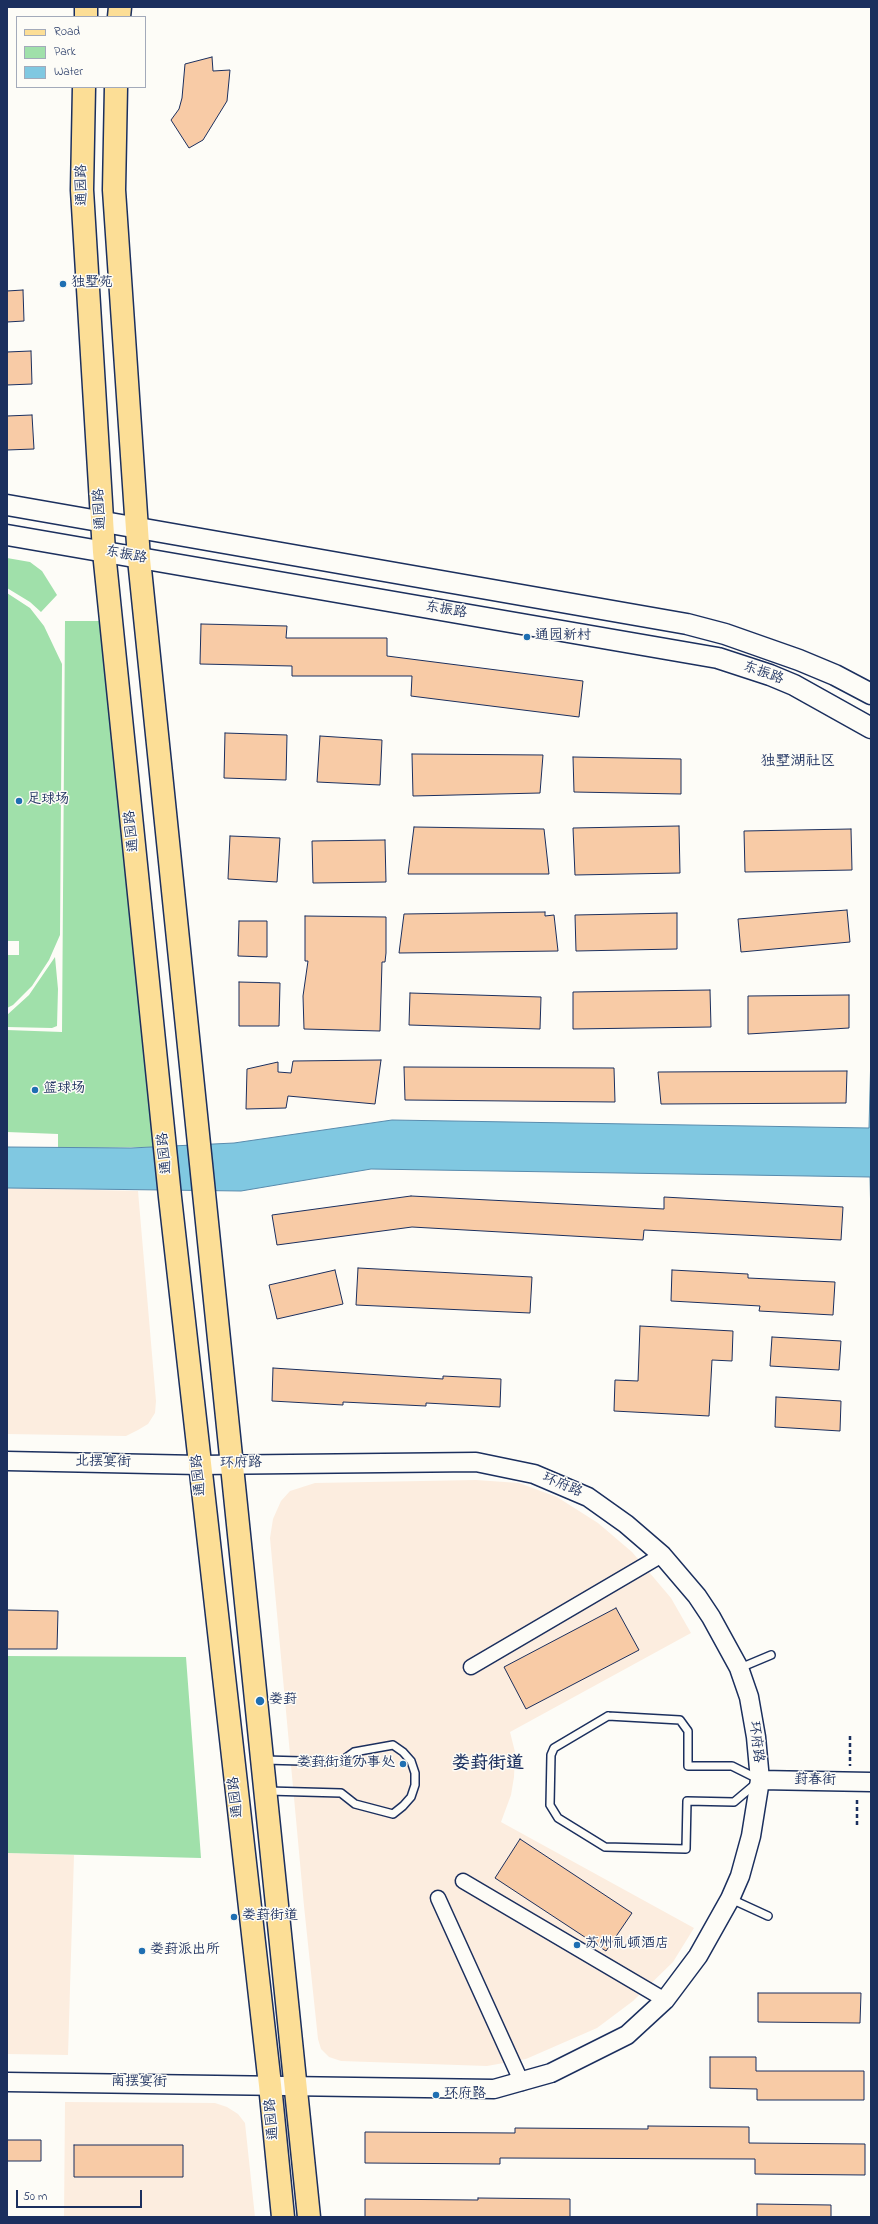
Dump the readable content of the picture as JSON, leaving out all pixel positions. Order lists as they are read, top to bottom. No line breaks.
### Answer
{"streets":{"main road":["通园路","东振路"],"street":["北摆宴街","环府路","葑春街","南摆宴街"]},"crossings":[["通园路","东振路"],["通园路","北摆宴街"],["通园路","环府路"],["通园路","南摆宴街"],["北摆宴街","环府路"],["环府路","葑春街"],["环府路","南摆宴街"]],"districts":["独墅湖社区","娄葑街道"],"places":["独墅苑","通园新村","足球场","篮球场","娄葑","娄葑街道办事处","娄葑街道","苏州礼顿酒店","娄葑派出所","环府路"],"legend":["Road","Park","Water"],"scale_bar":"50 m"}
